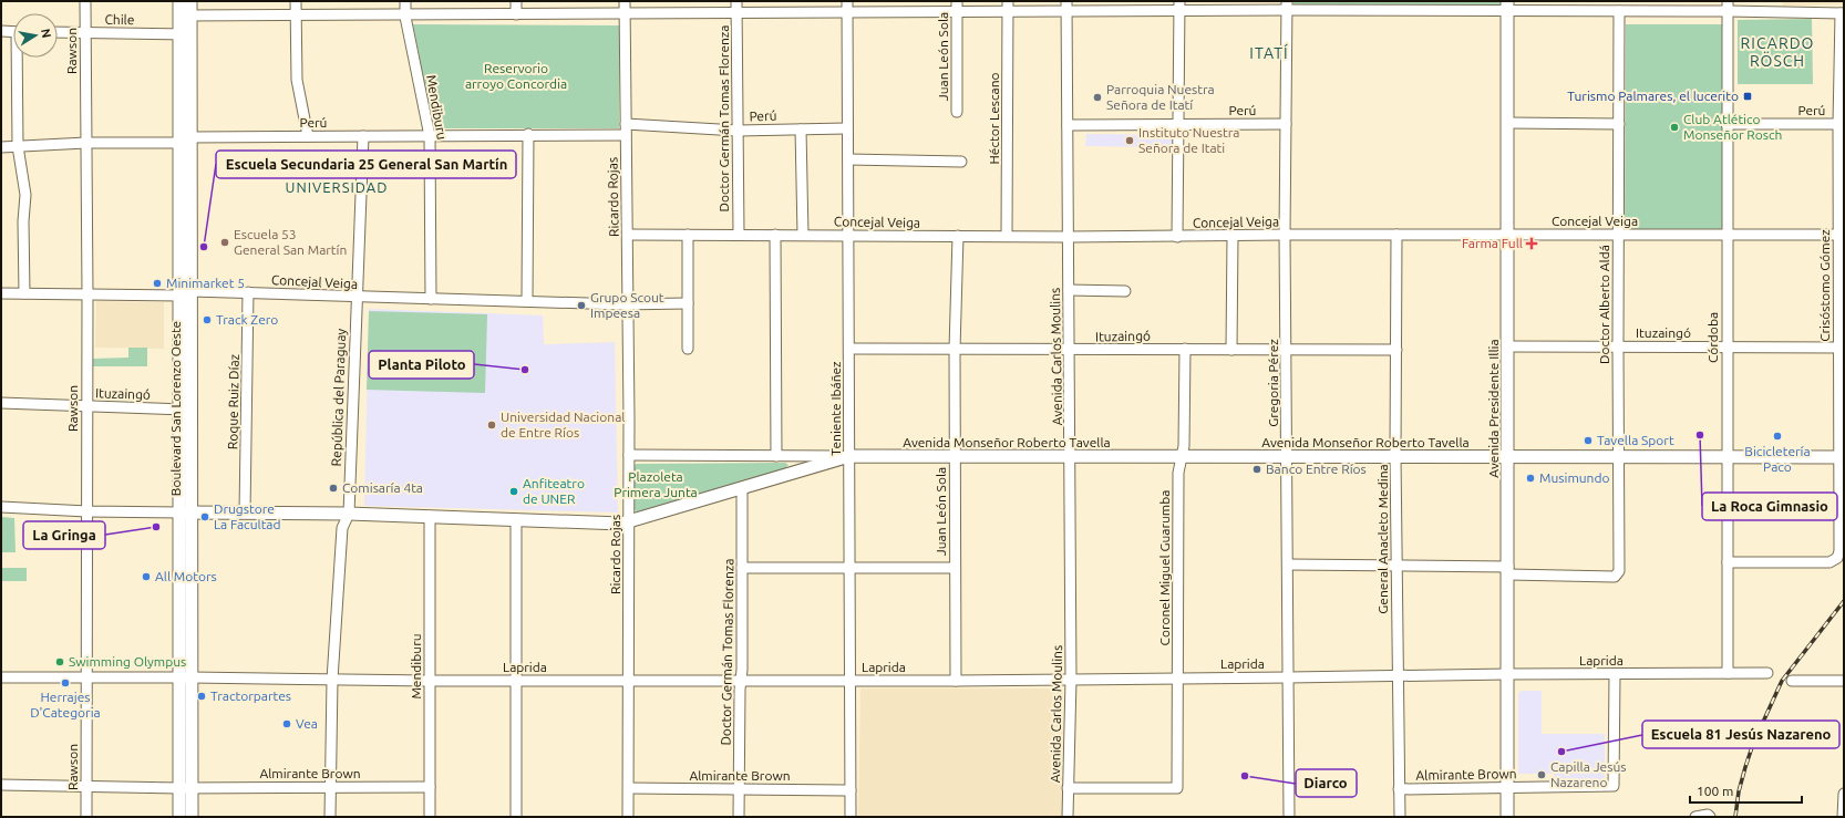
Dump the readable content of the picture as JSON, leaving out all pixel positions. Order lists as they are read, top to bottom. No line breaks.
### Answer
{"streets":{"main road":["Boulevard San Lorenzo Oeste","Avenida Presidente Illia","Avenida Monseñor Roberto Tavella"],"street":["Chile","Rawson","Juan León Sola","Mendiburu","Perú","Doctor Germán Tomas Florenza","Héctor Lescano","Ricardo Rojas","Concejal Veiga","Crisóstomo Gómez","Doctor Alberto Aldá","Ituzaingó","Córdoba","Avenida Carlos Moulins","Gregoria Pérez","República del Paraguay","Roque Ruiz Díaz","Teniente Ibáñez","General Anacleto Medina","Coronel Miguel Guarumba","Laprida","Almirante Brown"]},"crossings":[["Chile","Rawson"],["Chile","Boulevard San Lorenzo Oeste"],["Rawson","Perú"],["Rawson","Concejal Veiga"],["Rawson","Ituzaingó"],["Rawson","Laprida"],["Rawson","Almirante Brown"],["Juan León Sola","Concejal Veiga"],["Juan León Sola","Ituzaingó"],["Juan León Sola","Avenida Monseñor Roberto Tavella"],["Juan León Sola","Laprida"],["Mendiburu","Perú"],["Mendiburu","Concejal Veiga"],["Mendiburu","Avenida Monseñor Roberto Tavella"],["Mendiburu","Laprida"],["Mendiburu","Almirante Brown"],["Perú","Doctor Germán Tomas Florenza"],["Perú","Ricardo Rojas"],["Perú","Crisóstomo Gómez"],["Perú","Córdoba"],["Perú","Avenida Carlos Moulins"],["Perú","Gregoria Pérez"],["Perú","República del Paraguay"],["Perú","Boulevard San Lorenzo Oeste"],["Perú","Teniente Ibáñez"],["Doctor Germán Tomas Florenza","Concejal Veiga"],["Doctor Germán Tomas Florenza","Avenida Monseñor Roberto Tavella"],["Doctor Germán Tomas Florenza","Laprida"],["Doctor Germán Tomas Florenza","Almirante Brown"],["Héctor Lescano","Concejal Veiga"],["Ricardo Rojas","Concejal Veiga"],["Ricardo Rojas","Avenida Monseñor Roberto Tavella"],["Ricardo Rojas","Laprida"],["Ricardo Rojas","Almirante Brown"],["Concejal Veiga","Crisóstomo Gómez"],["Concejal Veiga","Doctor Alberto Aldá"],["Concejal Veiga","Córdoba"],["Concejal Veiga","Avenida Carlos Moulins"],["Concejal Veiga","Gregoria Pérez"],["Concejal Veiga","República del Paraguay"],["Concejal Veiga","Roque Ruiz Díaz"],["Concejal Veiga","Boulevard San Lorenzo Oeste"],["Concejal Veiga","Teniente Ibáñez"],["Concejal Veiga","Avenida Presidente Illia"],["Concejal Veiga","General Anacleto Medina"],["Crisóstomo Gómez","Ituzaingó"],["Crisóstomo Gómez","Córdoba"],["Crisóstomo Gómez","Avenida Monseñor Roberto Tavella"],["Doctor Alberto Aldá","Ituzaingó"],["Doctor Alberto Aldá","Avenida Presidente Illia"],["Doctor Alberto Aldá","Avenida Monseñor Roberto Tavella"],["Ituzaingó","Córdoba"],["Ituzaingó","Avenida Carlos Moulins"],["Ituzaingó","Gregoria Pérez"],["Ituzaingó","Boulevard San Lorenzo Oeste"],["Ituzaingó","Teniente Ibáñez"],["Ituzaingó","Avenida Presidente Illia"],["Ituzaingó","General Anacleto Medina"],["Ituzaingó","Coronel Miguel Guarumba"],["Córdoba","Avenida Monseñor Roberto Tavella"],["Córdoba","Laprida"],["Avenida Carlos Moulins","Avenida Monseñor Roberto Tavella"],["Avenida Carlos Moulins","Coronel Miguel Guarumba"],["Avenida Carlos Moulins","Laprida"],["Gregoria Pérez","Avenida Monseñor Roberto Tavella"],["Gregoria Pérez","Laprida"],["República del Paraguay","Avenida Monseñor Roberto Tavella"],["República del Paraguay","Laprida"],["República del Paraguay","Almirante Brown"],["Roque Ruiz Díaz","Avenida Monseñor Roberto Tavella"],["Boulevard San Lorenzo Oeste","Avenida Monseñor Roberto Tavella"],["Boulevard San Lorenzo Oeste","Laprida"],["Boulevard San Lorenzo Oeste","Almirante Brown"],["Teniente Ibáñez","Avenida Monseñor Roberto Tavella"],["Teniente Ibáñez","Laprida"],["Teniente Ibáñez","Almirante Brown"],["Avenida Presidente Illia","Avenida Monseñor Roberto Tavella"],["Avenida Presidente Illia","Laprida"],["Avenida Presidente Illia","Almirante Brown"],["Avenida Monseñor Roberto Tavella","General Anacleto Medina"],["Avenida Monseñor Roberto Tavella","Coronel Miguel Guarumba"],["General Anacleto Medina","Laprida"],["General Anacleto Medina","Almirante Brown"],["Coronel Miguel Guarumba","Laprida"],["Laprida","Almirante Brown"]],"districts":["RICARDO RÖSCH","ITATÍ","UNIVERSIDAD"],"parks":["Reservorio arroyo Concordia","Plazoleta Primera Junta"],"places":{"transit":["Turismo Palmares, el lucerito"],"other":["Parroquia Nuestra Señora de Itatí","Club Atlético Monseñor Rosch","Instituto Nuestra Señora de Itati","Escuela 53 General San Martín","Escuela Secundaria 25 General San Martín","Minimarket 5","Grupo Scout Impeesa","Track Zero","Planta Piloto","Universidad Nacional de Entre Ríos","La Roca Gimnasio","Bicicletería Paco","Tavella Sport","Banco Entre Ríos","Musimundo","Comisaría 4ta","Anfiteatro de UNER","Drugstore La Facultad","La Gringa","All Motors","Swimming Olympus","Herrajes D'Categoria","Tractorpartes","Vea","Escuela 81 Jesús Nazareno","Capilla Jesús Nazareno","Diarco"],"health":["Farma Full"]},"scale_bar":"100 m","north":"right"}
